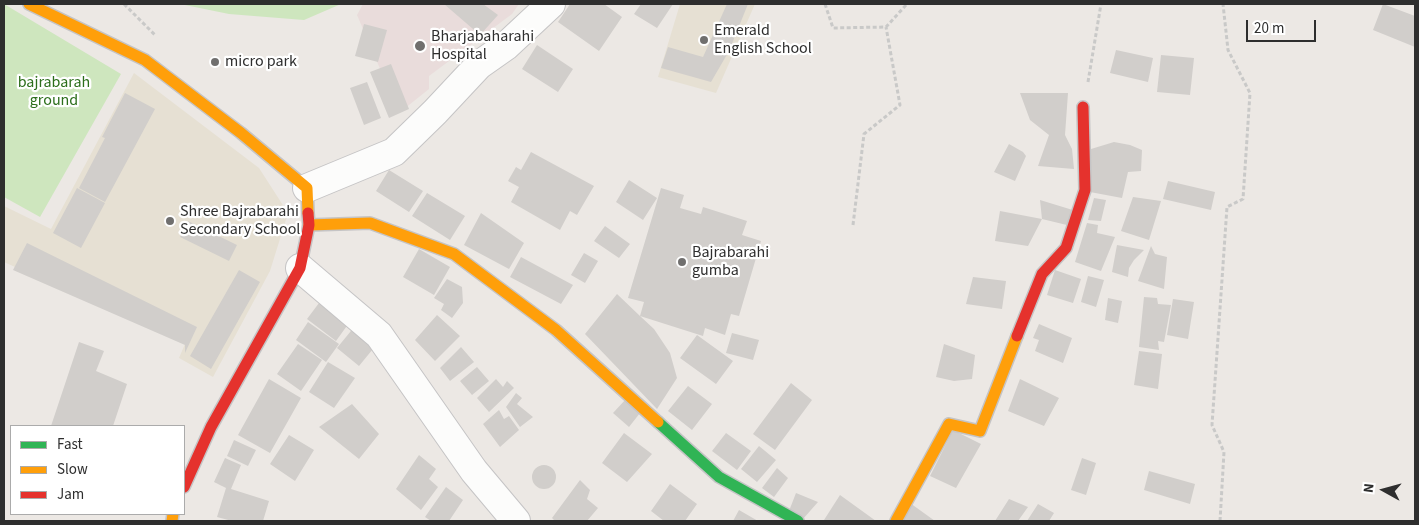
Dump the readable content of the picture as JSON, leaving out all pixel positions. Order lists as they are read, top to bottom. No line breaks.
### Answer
{"parks":["bajrabarah ground"],"places":["Emerald English School","Bharjabaharahi Hospital","micro park","Shree Bajrabarahi Secondary School","Bajrabarahi gumba"],"legend":["Fast","Slow","Jam"],"scale_bar":"20 m","north":"left"}
